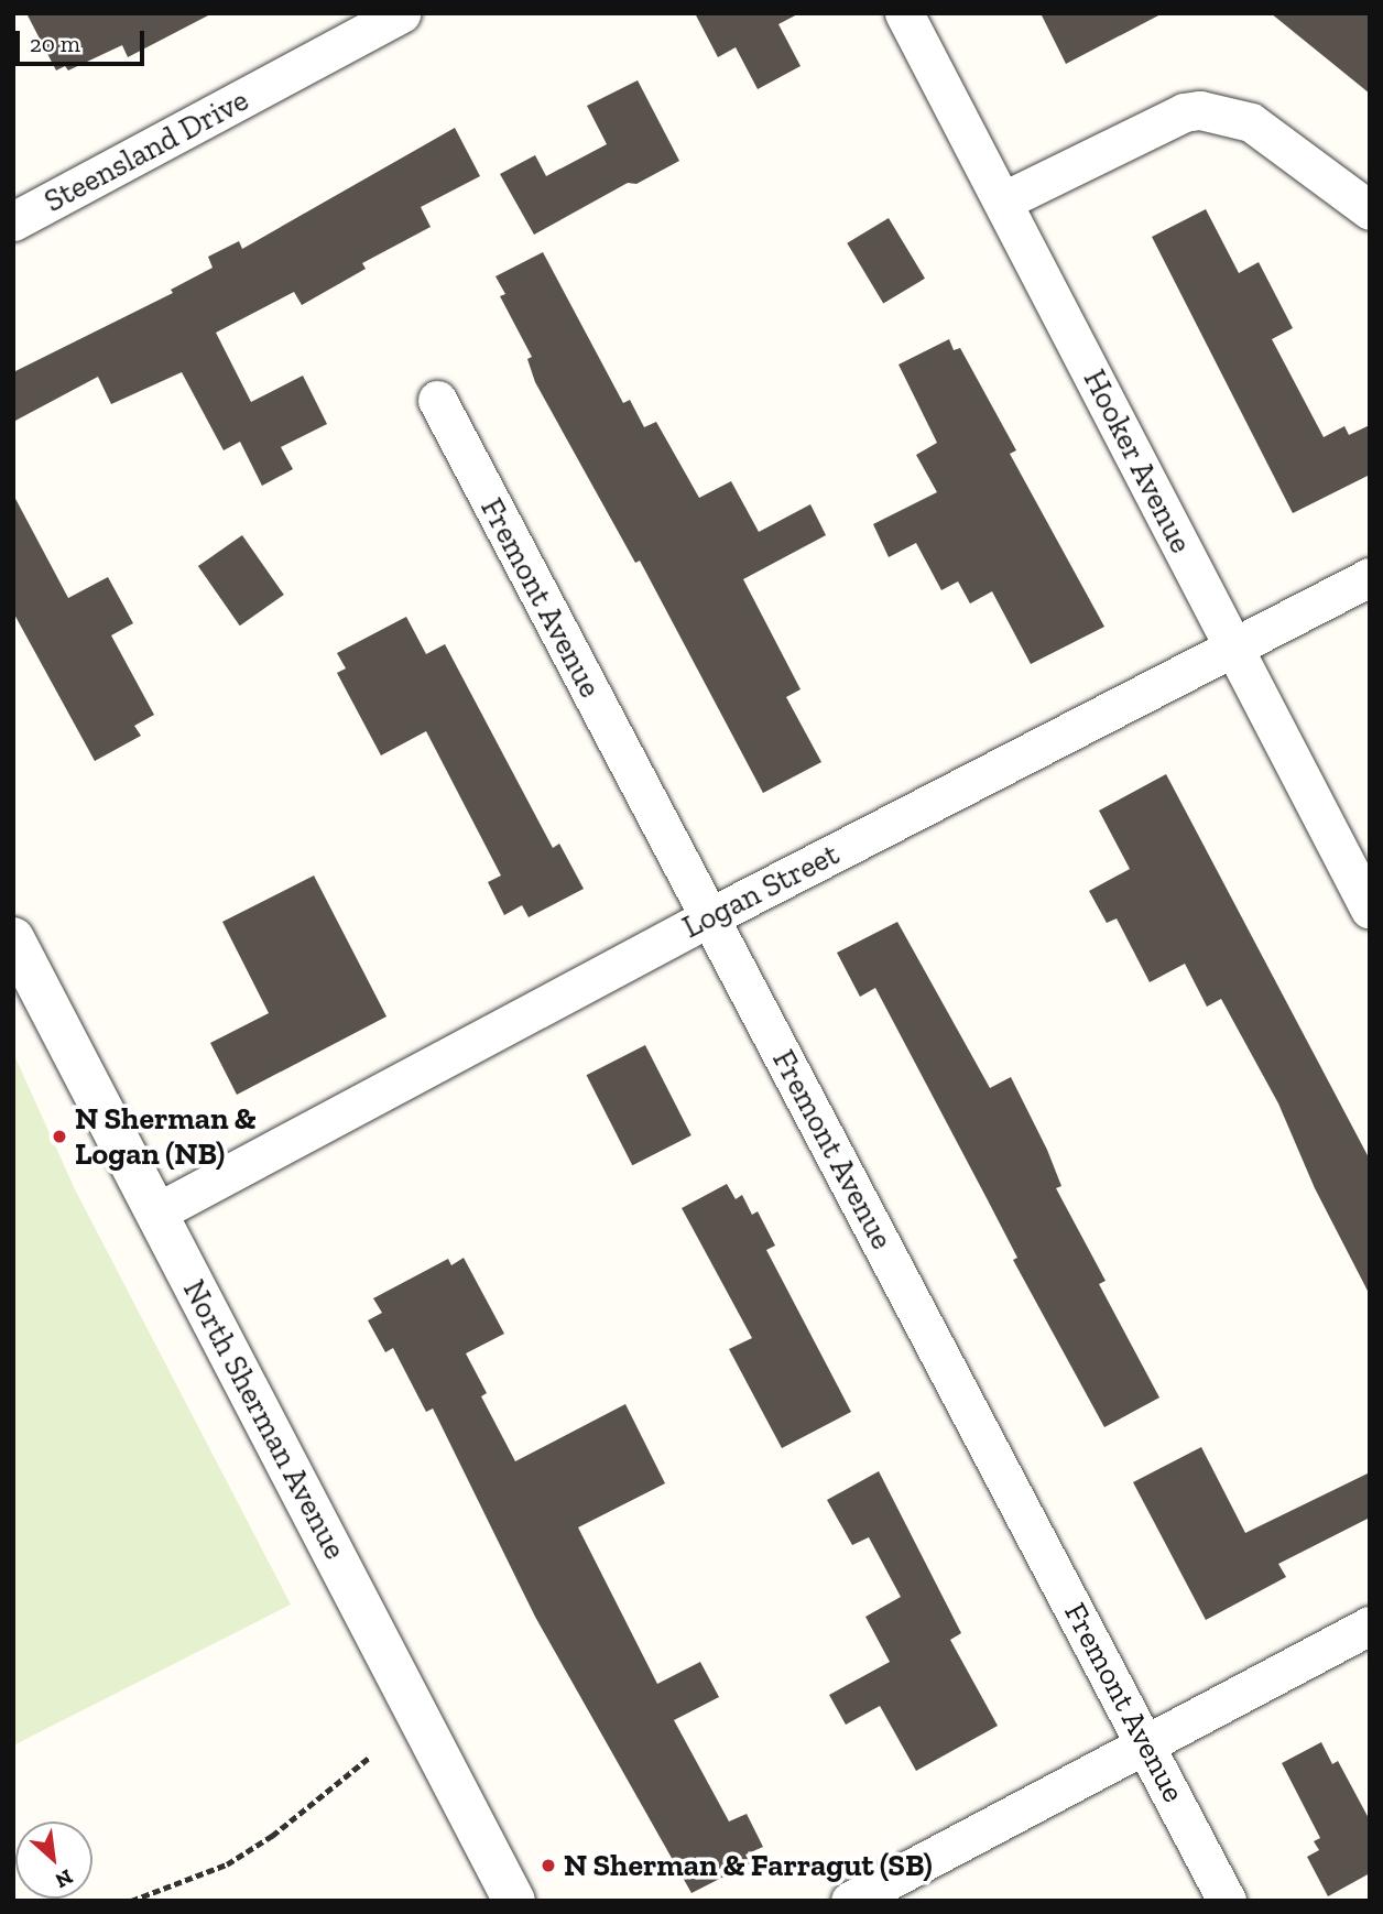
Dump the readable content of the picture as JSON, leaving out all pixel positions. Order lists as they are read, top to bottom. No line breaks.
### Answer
{"streets":{"street":["Steensland Drive","Hooker Avenue","Fremont Avenue","Logan Street","North Sherman Avenue"]},"crossings":[["Hooker Avenue","Logan Street"],["Fremont Avenue","Logan Street"],["Logan Street","North Sherman Avenue"]],"places":["N Sherman & Logan (NB)","N Sherman & Farragut (SB)"],"scale_bar":"20 m","north":"bottom right"}
